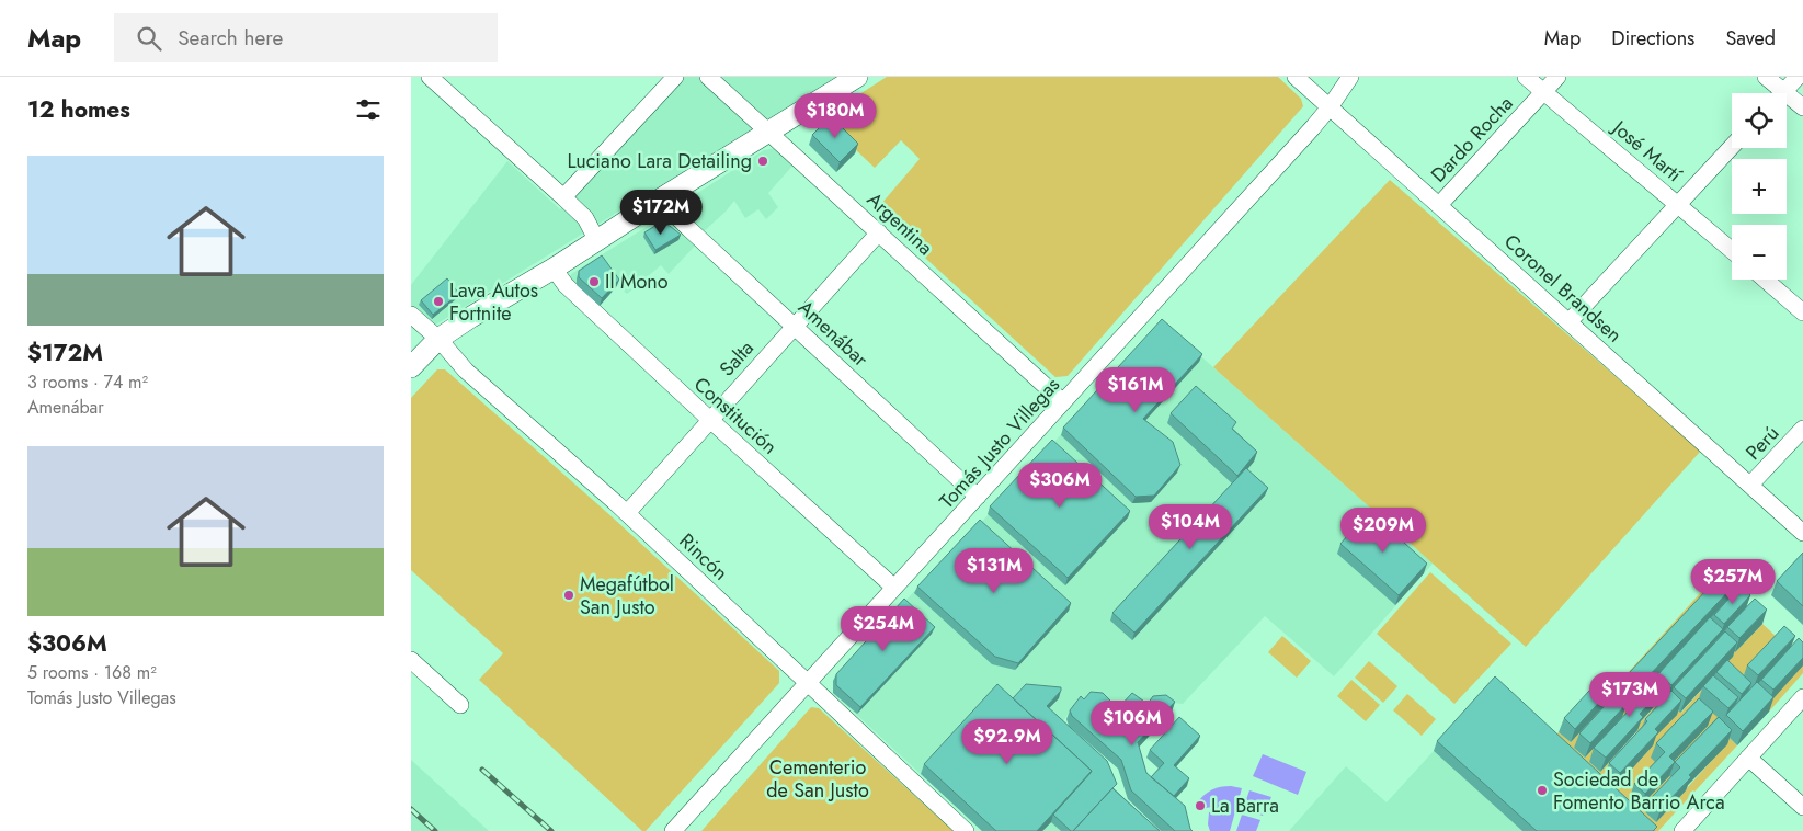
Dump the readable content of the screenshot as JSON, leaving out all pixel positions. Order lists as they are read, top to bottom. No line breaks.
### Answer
{"streets":{"street":["Dardo Rocha","José Martí","Argentina","Coronel Brandsen","Amenábar","Salta","Constitución","Tomás Justo Villegas","Perú","Rincón"]},"crossings":[["Dardo Rocha","José Martí"],["Dardo Rocha","Coronel Brandsen"],["Argentina","Salta"],["Argentina","Tomás Justo Villegas"],["Coronel Brandsen","Tomás Justo Villegas"],["Coronel Brandsen","Perú"],["Amenábar","Salta"],["Amenábar","Tomás Justo Villegas"],["Salta","Constitución"],["Salta","Rincón"],["Constitución","Tomás Justo Villegas"],["Tomás Justo Villegas","Rincón"]],"parks":["Cementerio de San Justo"],"places":["Luciano Lara Detailing","Il Mono","Lava Autos Fortnite","Megafútbol San Justo","Sociedad de Fomento Barrio Arca","La Barra"],"page":{"header":"Map","search":"Search here","nav":["Map","Directions","Saved"],"heading":"12 homes","map_buttons":["+","−"],"price":["$180M","$172M","$161M","$306M","$104M","$209M","$131M","$257M","$254M","$173M","$106M","$92.9M"],"list":[{"name":"$172M","note":"3 rooms · 74 m² · Amenábar"},{"name":"$306M","note":"5 rooms · 168 m² · Tomás Justo Villegas"}]}}
